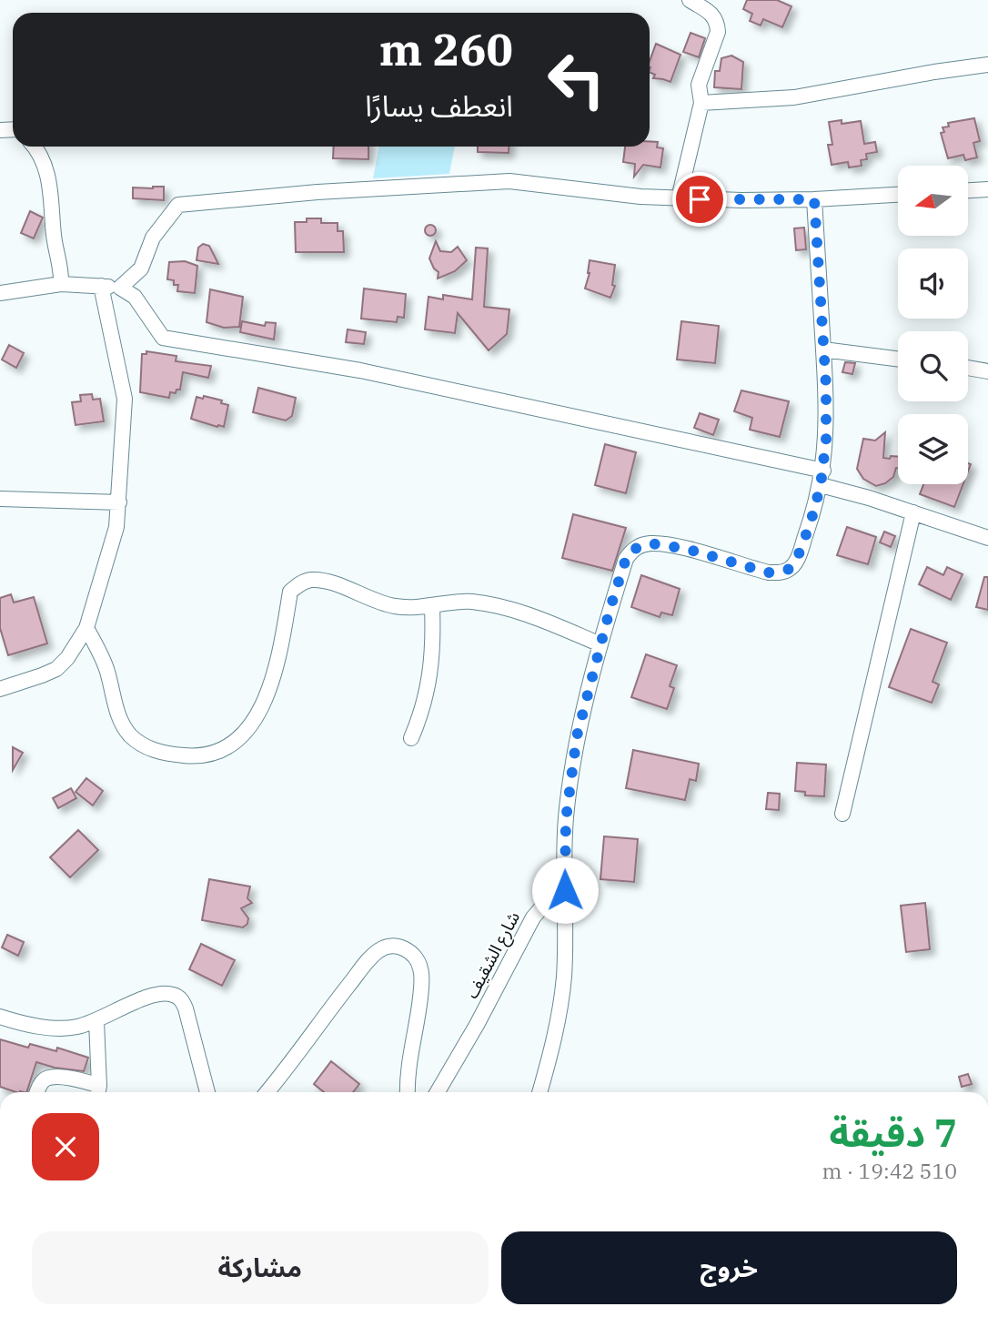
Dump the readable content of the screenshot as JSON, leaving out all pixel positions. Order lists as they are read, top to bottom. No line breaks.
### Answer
{"streets":{"street":["شارع الشقيف"]},"north":"left","page":{"turn":["260 m","انعطف يسارًا"],"heading":["7 دقيقة","510 m · 19:42"],"buttons":["خروج","مشاركة"]}}
